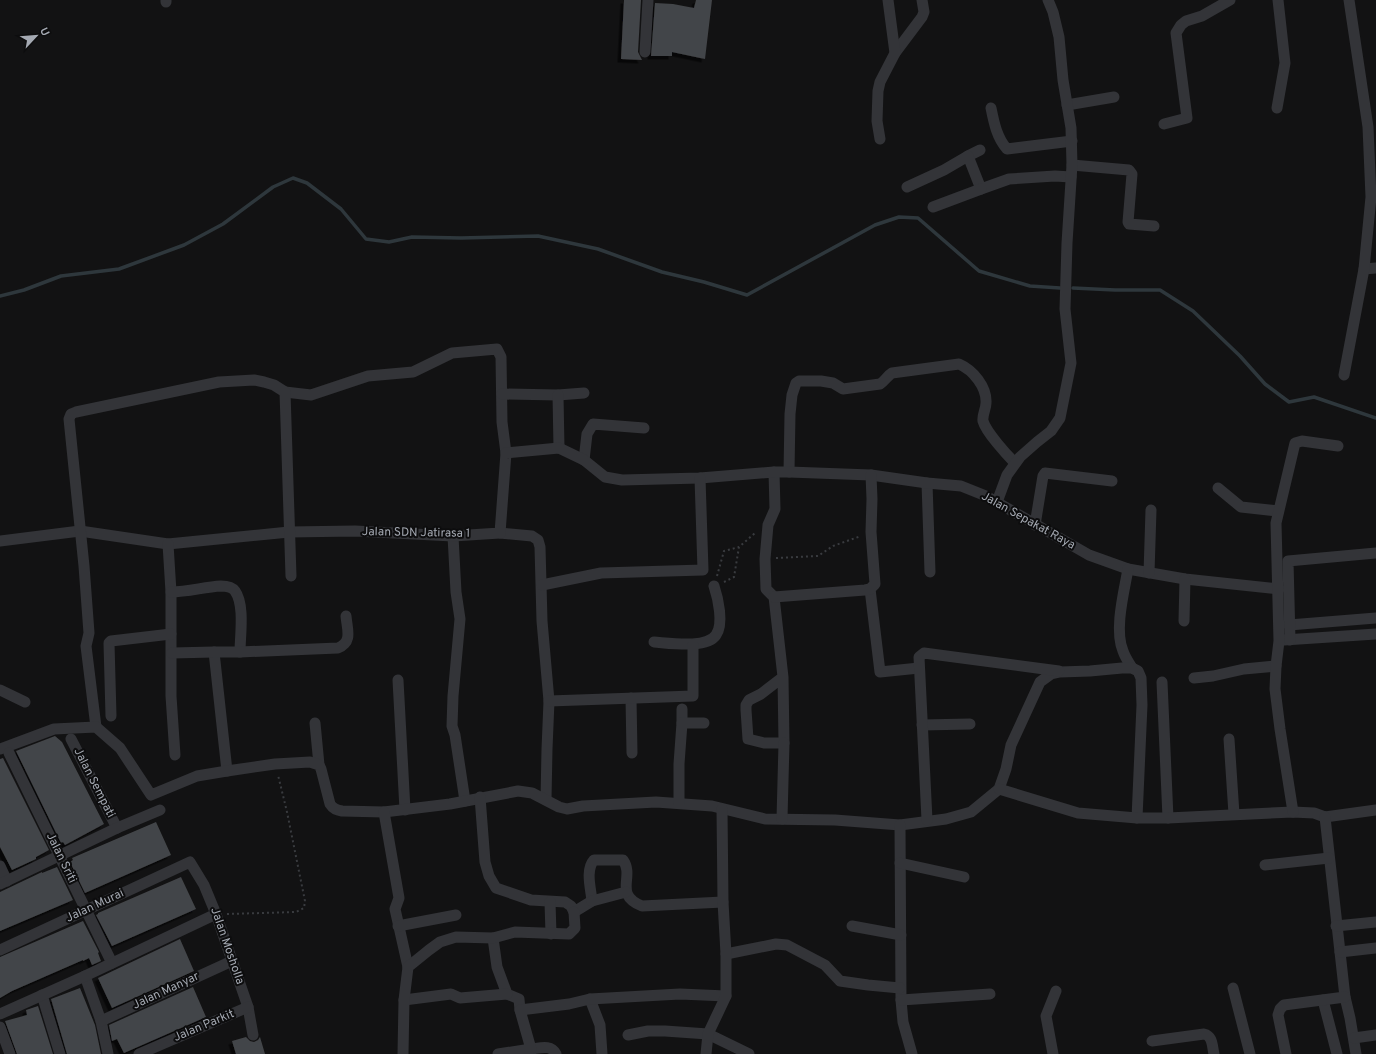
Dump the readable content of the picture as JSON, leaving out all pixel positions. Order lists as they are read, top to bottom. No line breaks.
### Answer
{"streets":{"street":["Jalan Sepakat Raya","Jalan SDN Jatirasa 1","Jalan Sempati","Jalan Sriti","Jalan Murai","Jalan Mosholla","Jalan Manyar","Jalan Parkit"]},"crossings":[["Jalan Sriti","Jalan Murai"],["Jalan Murai","Jalan Mosholla"],["Jalan Mosholla","Jalan Manyar"],["Jalan Mosholla","Jalan Parkit"]],"north":"top right"}
